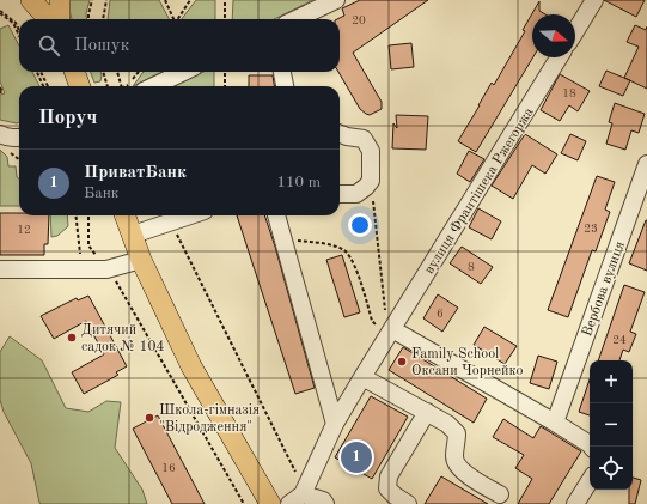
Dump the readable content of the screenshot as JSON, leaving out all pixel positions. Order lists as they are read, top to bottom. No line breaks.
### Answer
{"streets":{"street":["вулиця Франтішека Ржегоржа","Вербова вулиця"]},"places":["Дитячий садок № 104","Family School Оксани Чорнейко","Школа-гімназія \"Відродження\""],"house_numbers":["20","18","23","12","8","6","24","16"],"north":"right","page":{"search":"Пошук","heading":"Поруч","list":[{"mark":"1","name":"ПриватБанк","note":"Банк","value":"110 m"}],"map_buttons":["+","−"],"pins":"1"}}
